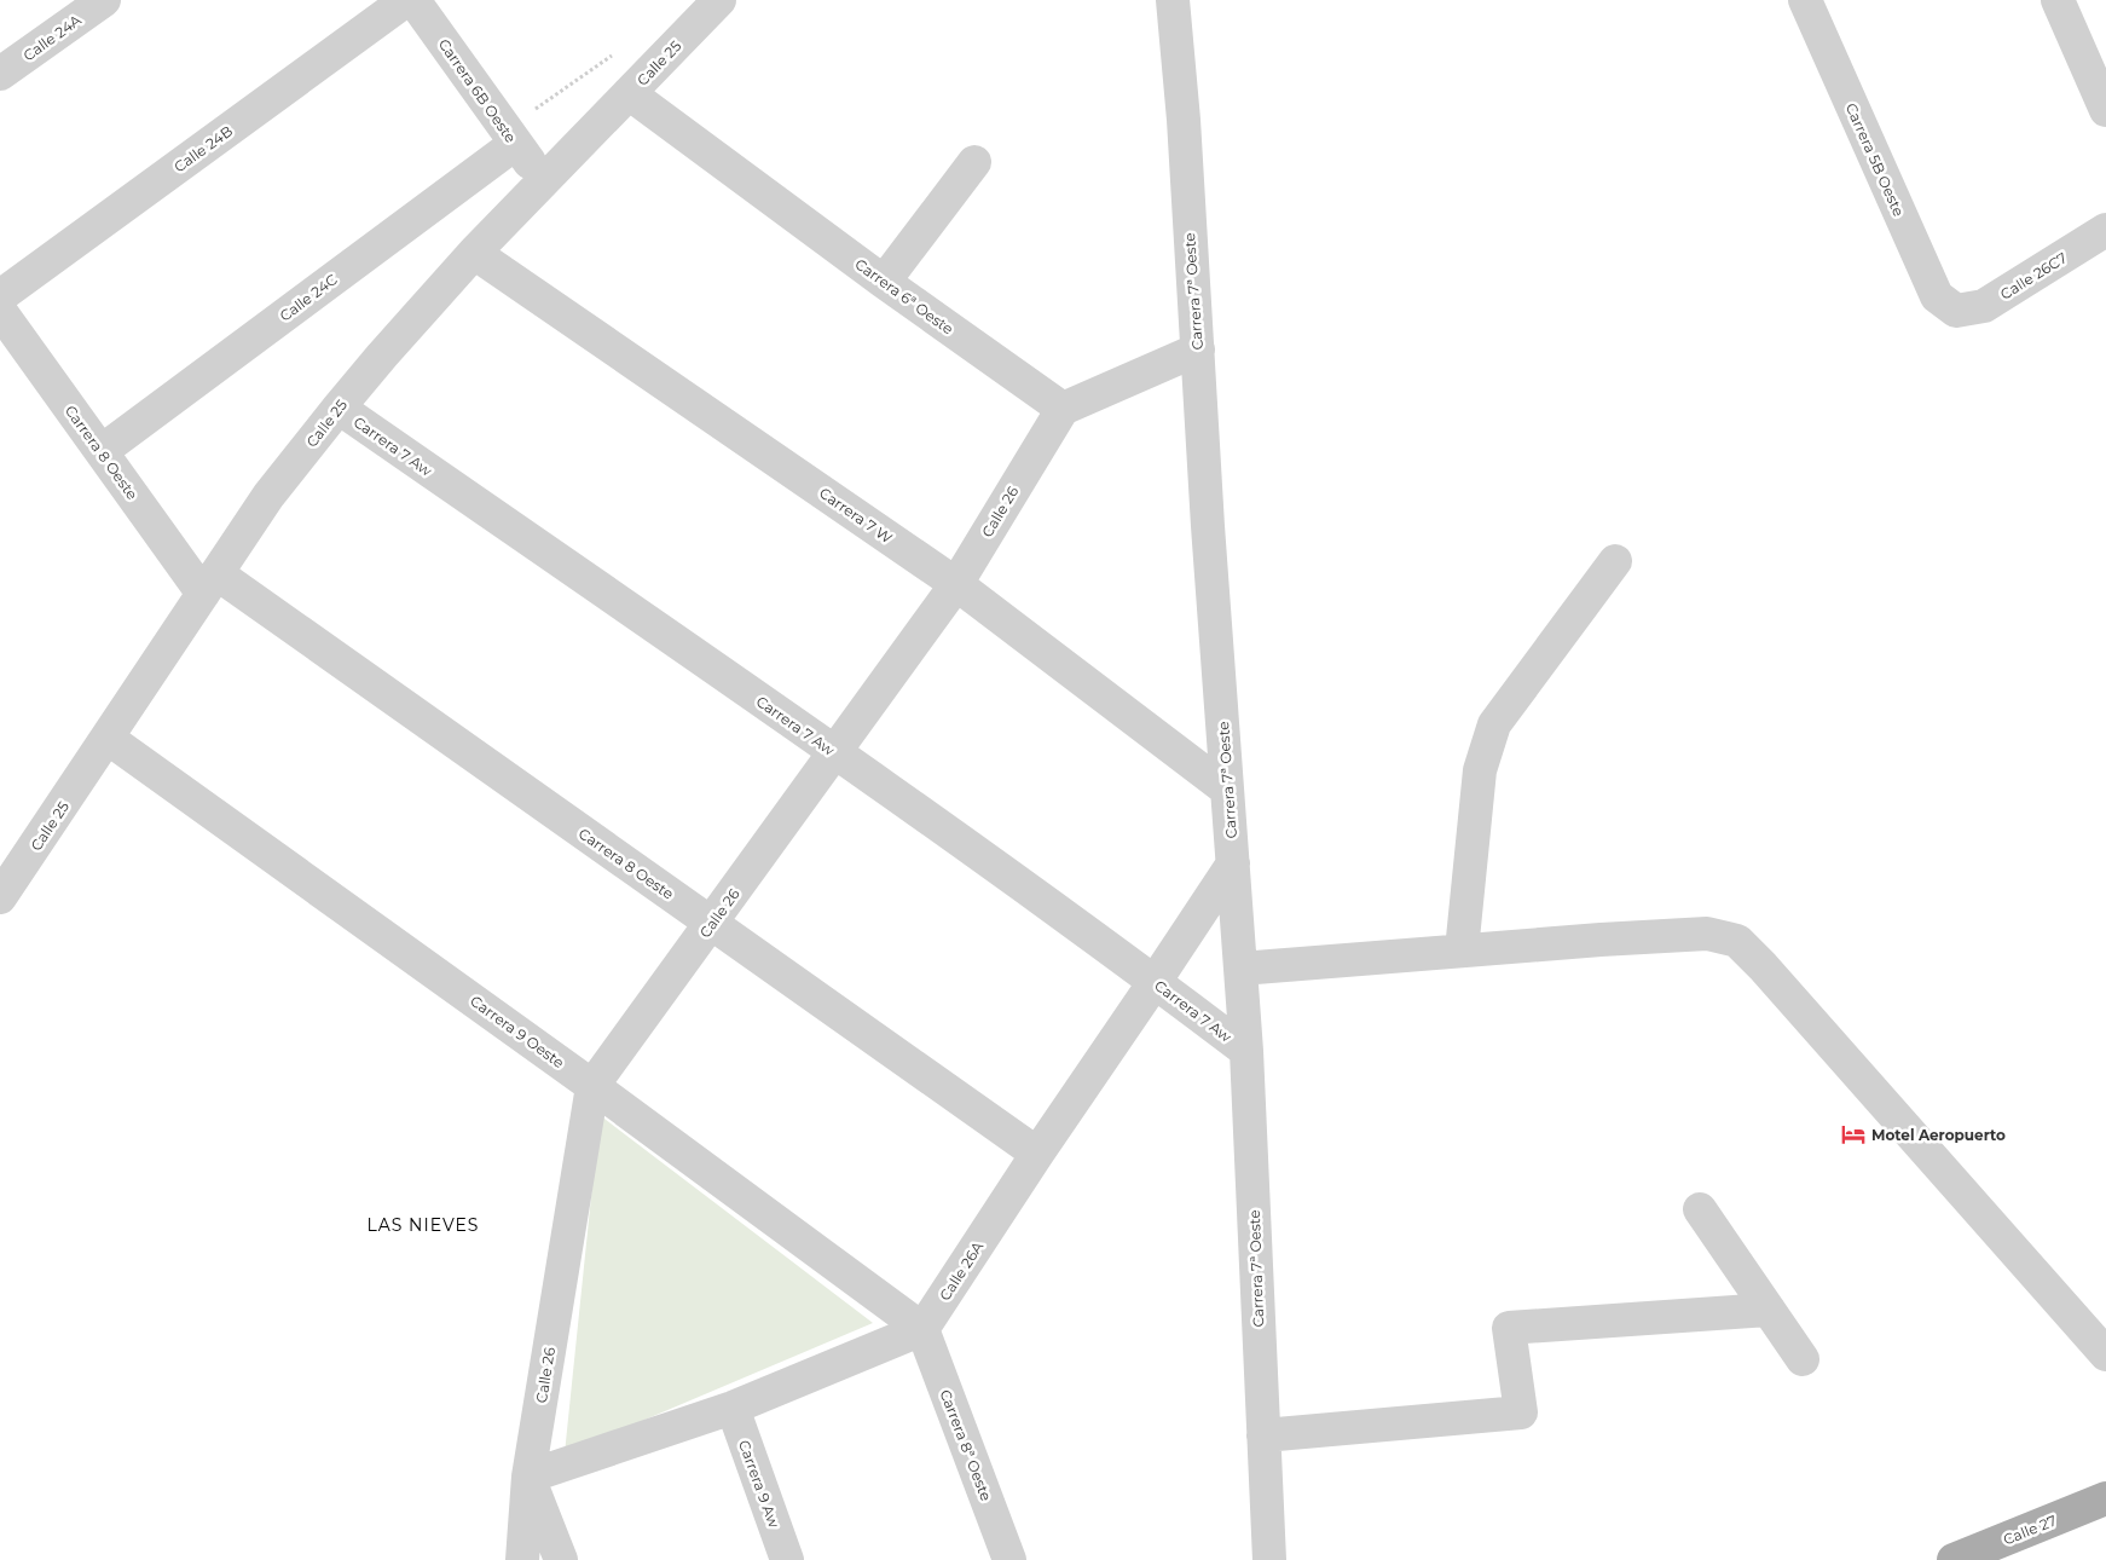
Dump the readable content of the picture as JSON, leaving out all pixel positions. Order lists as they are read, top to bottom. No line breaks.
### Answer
{"streets":{"main road":["Calle 27"],"street":["Calle 24A","Calle 25","Carrera 6B Oeste","Calle 24B","Carrera 5B Oeste","Calle 26C7","Carrera 7ª Oeste","Carrera 6ª Oeste","Calle 24C","Carrera 7 Aw","Carrera 8 Oeste","Calle 26","Carrera 7 W","Carrera 9 Oeste","Calle 26A","Carrera 8ª Oeste","Carrera 9 Aw"]},"crossings":[["Calle 25","Carrera 6B Oeste"],["Calle 25","Carrera 6ª Oeste"],["Calle 25","Carrera 7 Aw"],["Calle 25","Carrera 8 Oeste"],["Calle 25","Carrera 7 W"],["Calle 25","Carrera 9 Oeste"],["Carrera 6B Oeste","Calle 24C"],["Carrera 5B Oeste","Calle 26C7"],["Carrera 7ª Oeste","Carrera 7 Aw"],["Carrera 7ª Oeste","Carrera 7 W"],["Carrera 7ª Oeste","Calle 26A"],["Carrera 6ª Oeste","Calle 26"],["Calle 24C","Carrera 8 Oeste"],["Carrera 7 Aw","Calle 26"],["Carrera 7 Aw","Calle 26A"],["Carrera 8 Oeste","Calle 26"],["Carrera 8 Oeste","Calle 26A"],["Calle 26","Carrera 7 W"],["Calle 26","Carrera 9 Oeste"],["Carrera 9 Oeste","Calle 26A"],["Carrera 9 Oeste","Carrera 8ª Oeste"],["Calle 26A","Carrera 8ª Oeste"]],"districts":["LAS NIEVES"],"places":{"hotel":["Motel Aeropuerto"]}}
